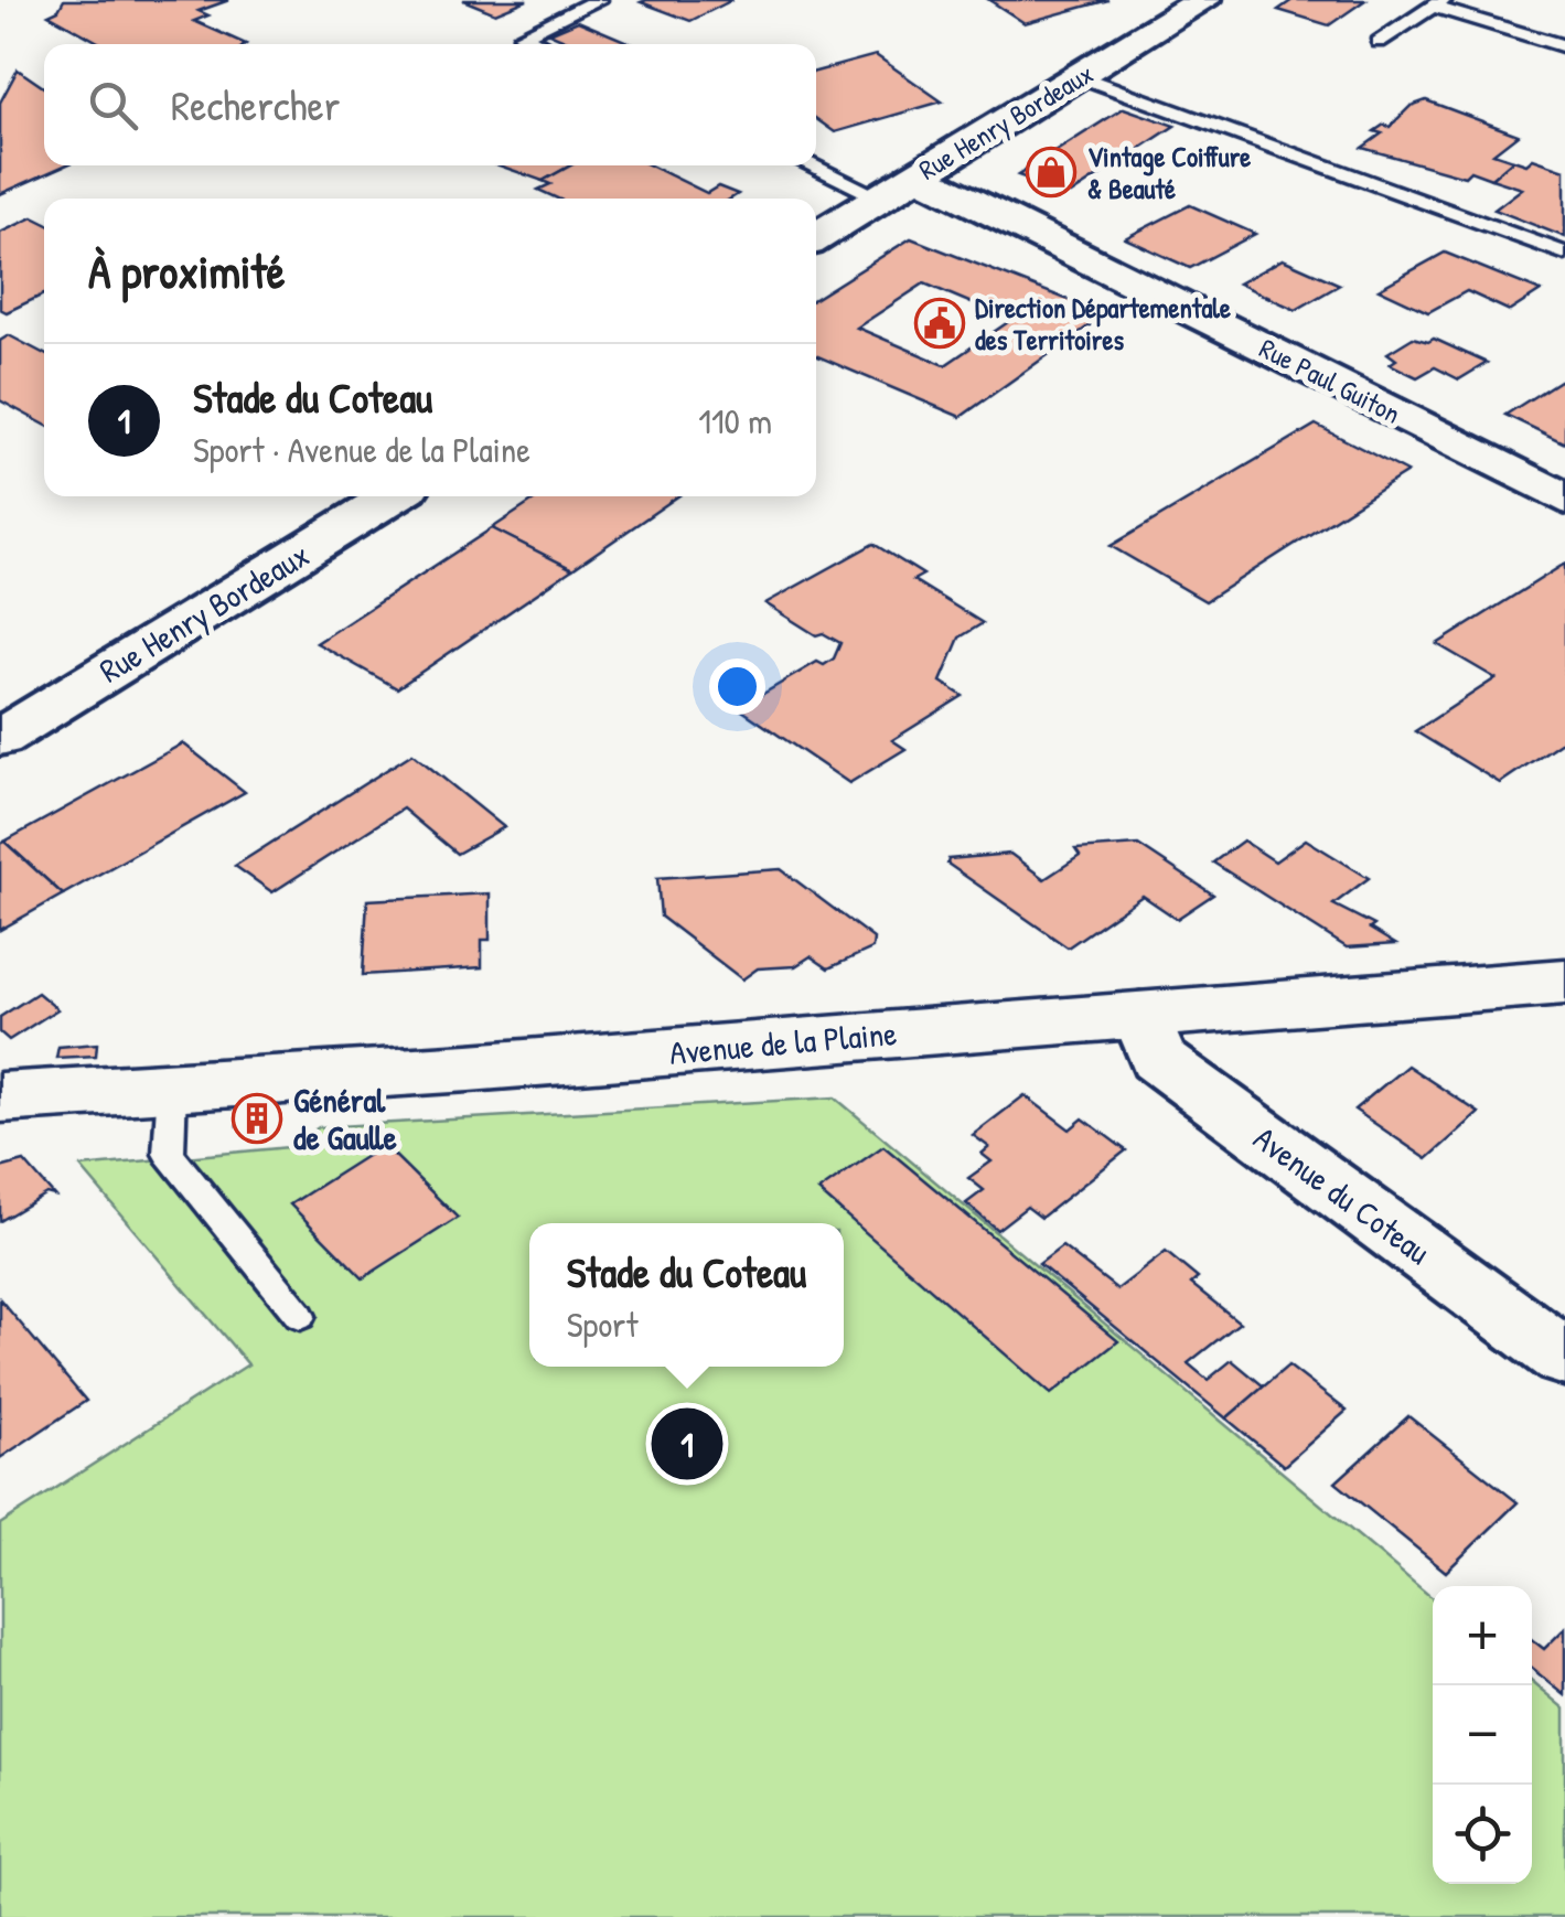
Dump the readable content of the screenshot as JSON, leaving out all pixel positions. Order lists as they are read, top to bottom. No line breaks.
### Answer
{"streets":{"main road":["Avenue de la Plaine"],"street":["Rue Henry Bordeaux","Rue Paul Guiton","Avenue du Coteau"]},"crossings":[["Rue Henry Bordeaux","Rue Paul Guiton"],["Avenue de la Plaine","Avenue du Coteau"]],"places":{"shop":["Vintage Coiffure & Beauté"],"public building":["Direction Départementale des Territoires"],"building":["Général de Gaulle"]},"page":{"search":"Rechercher","heading":"À proximité","list":[{"mark":"1","name":"Stade du Coteau","note":"Sport · Avenue de la Plaine","value":"110 m"}],"popup":["Stade du Coteau","Sport"],"pins":"1","map_buttons":["+","−"]}}
